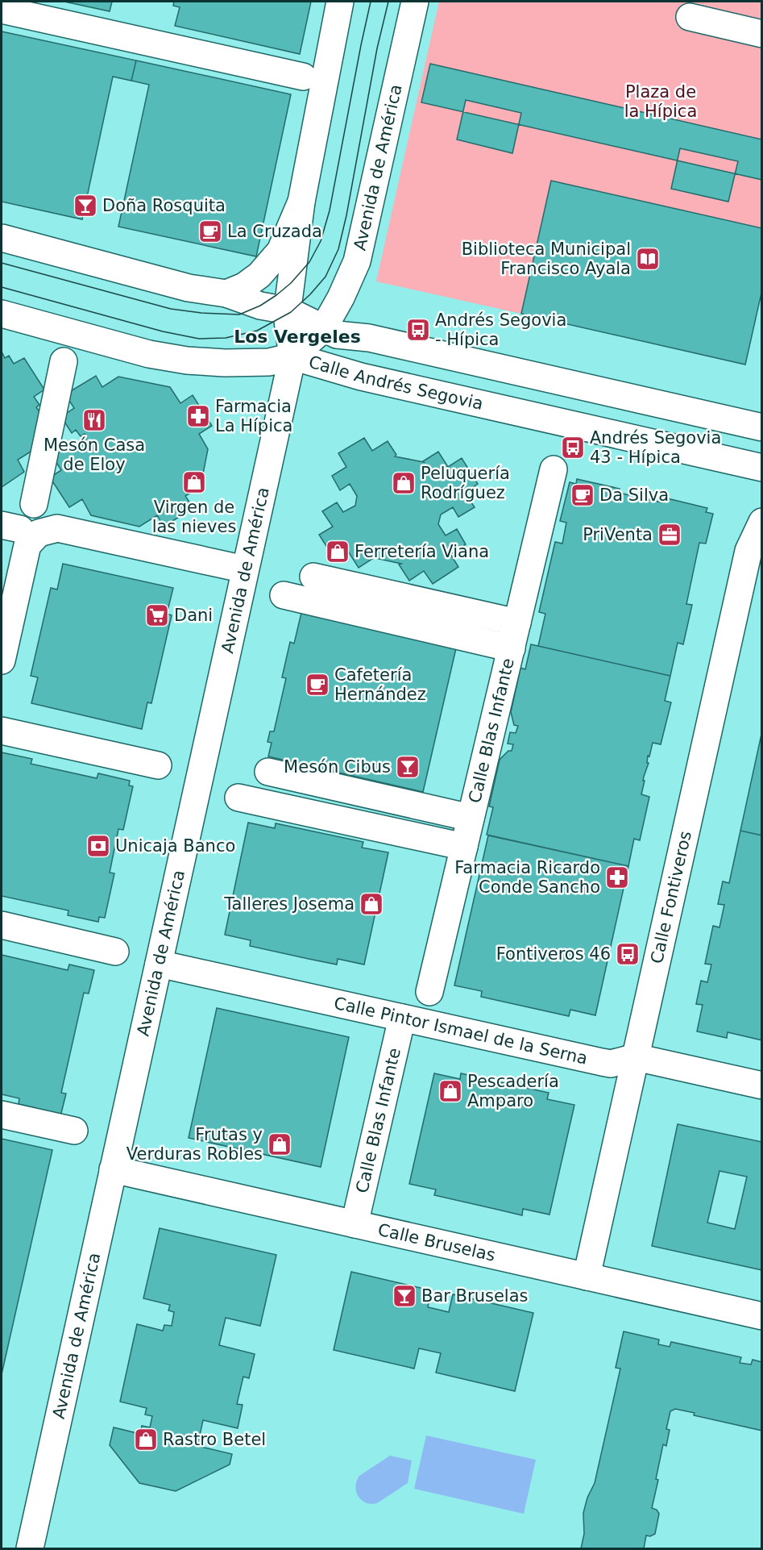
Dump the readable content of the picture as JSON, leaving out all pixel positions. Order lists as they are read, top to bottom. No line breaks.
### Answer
{"streets":{"street":["Avenida de América","Calle Andrés Segovia","Calle Blas Infante","Calle Fontiveros","Calle Pintor Ismael de la Serna","Calle Bruselas"]},"crossings":[["Avenida de América","Calle Andrés Segovia"],["Avenida de América","Calle Pintor Ismael de la Serna"],["Avenida de América","Calle Bruselas"],["Calle Blas Infante","Calle Pintor Ismael de la Serna"],["Calle Blas Infante","Calle Bruselas"],["Calle Fontiveros","Calle Pintor Ismael de la Serna"],["Calle Fontiveros","Calle Bruselas"]],"districts":["Los Vergeles"],"parks":["Plaza de la Hípica"],"places":{"bar":["Doña Rosquita","Mesón Cibus","Bar Bruselas"],"cafe":["La Cruzada","Da Silva","Cafetería Hernández"],"library":["Biblioteca Municipal Francisco Ayala"],"bus stop":["Andrés Segovia - Hípica","Andrés Segovia 43 - Hípica","Fontiveros 46"],"pharmacy":["Farmacia La Hípica","Farmacia Ricardo Conde Sancho"],"restaurant":["Mesón Casa de Eloy"],"shop":["Virgen de las nieves","Peluquería Rodríguez","Ferretería Viana","Talleres Josema","Pescadería Amparo","Frutas y Verduras Robles","Rastro Betel"],"office":["PriVenta"],"supermarket":["Dani"],"bank":["Unicaja Banco"]}}
